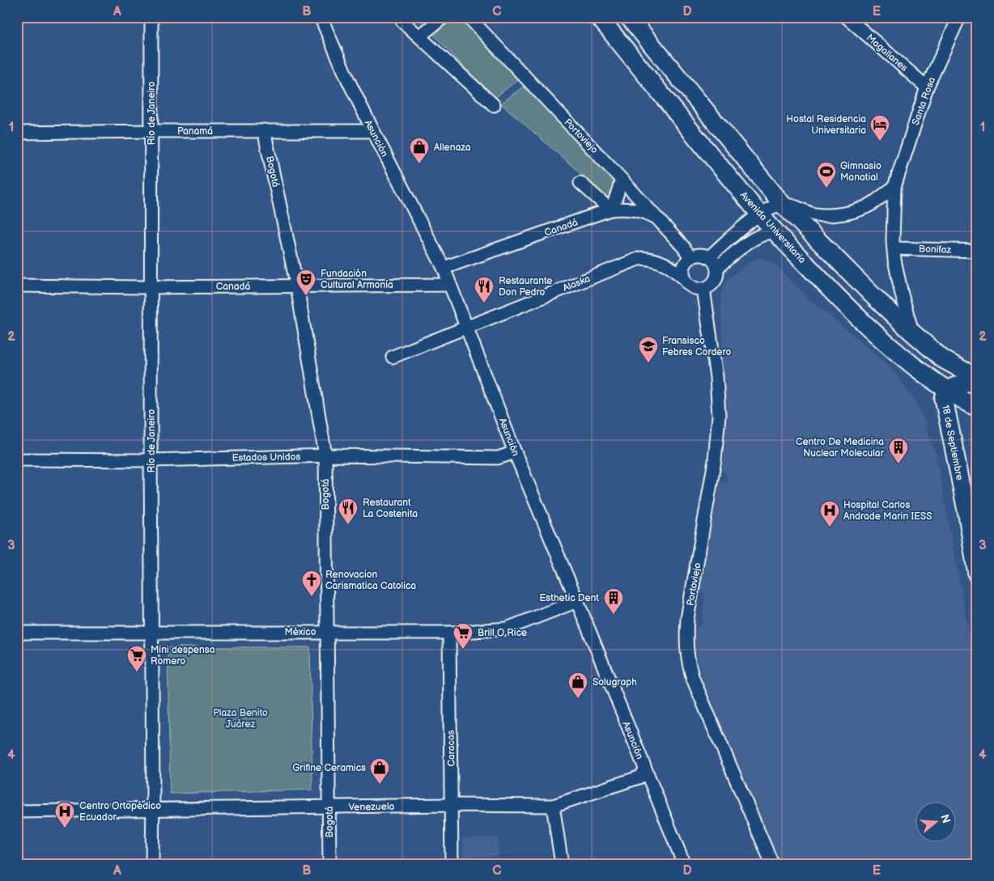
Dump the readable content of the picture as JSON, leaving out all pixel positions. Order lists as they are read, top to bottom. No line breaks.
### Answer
{"streets":{"main road":["Avenida Universitaria","18 de Septiembre"],"street":["Magallanes","Santa Rosa","Río de Janeiro","Panamá","Portoviejo","Asunción","Bogotá","Canadá","Bonifaz","Alaska","Estados Unidos","México","Caracas","Venezuela"]},"crossings":[["Magallanes","Santa Rosa"],["Santa Rosa","Bonifaz"],["Río de Janeiro","Panamá"],["Río de Janeiro","Canadá"],["Río de Janeiro","Estados Unidos"],["Río de Janeiro","México"],["Río de Janeiro","Venezuela"],["Panamá","Asunción"],["Panamá","Bogotá"],["Portoviejo","Canadá"],["Portoviejo","Alaska"],["Asunción","Canadá"],["Asunción","Alaska"],["Asunción","Estados Unidos"],["Asunción","México"],["Asunción","Venezuela"],["Bogotá","Canadá"],["Bogotá","Estados Unidos"],["Bogotá","México"],["Bogotá","Venezuela"],["Avenida Universitaria","18 de Septiembre"],["México","Caracas"],["Caracas","Venezuela"]],"parks":["Plaza Benito Juárez"],"places":{"hotel":["Hostal Residencia Universitaria"],"shop":["Allenaza","Solugraph","Grifine Ceramics"],"sports":["Gimnasio Manatial"],"theatre":["Fundación Cultural Armonía"],"restaurant":["Restaurante Don Pedro","Restaurant La Costenita"],"school or university":["Fransisco Febres Cordero"],"building":["Centro De Medicina Nuclear Molecular","Esthetic Dent"],"hospital":["Hospital Carlos Andrade Marin IESS","Centro Ortopédico Ecuador"],"church":["Renovacion Carismatica Catolica"],"supermarket":["Brill O Rice","Mini despensa Romero"]},"north":"right","grid":{"columns":["A","B","C","D","E"],"rows":["1","2","3","4"]}}
